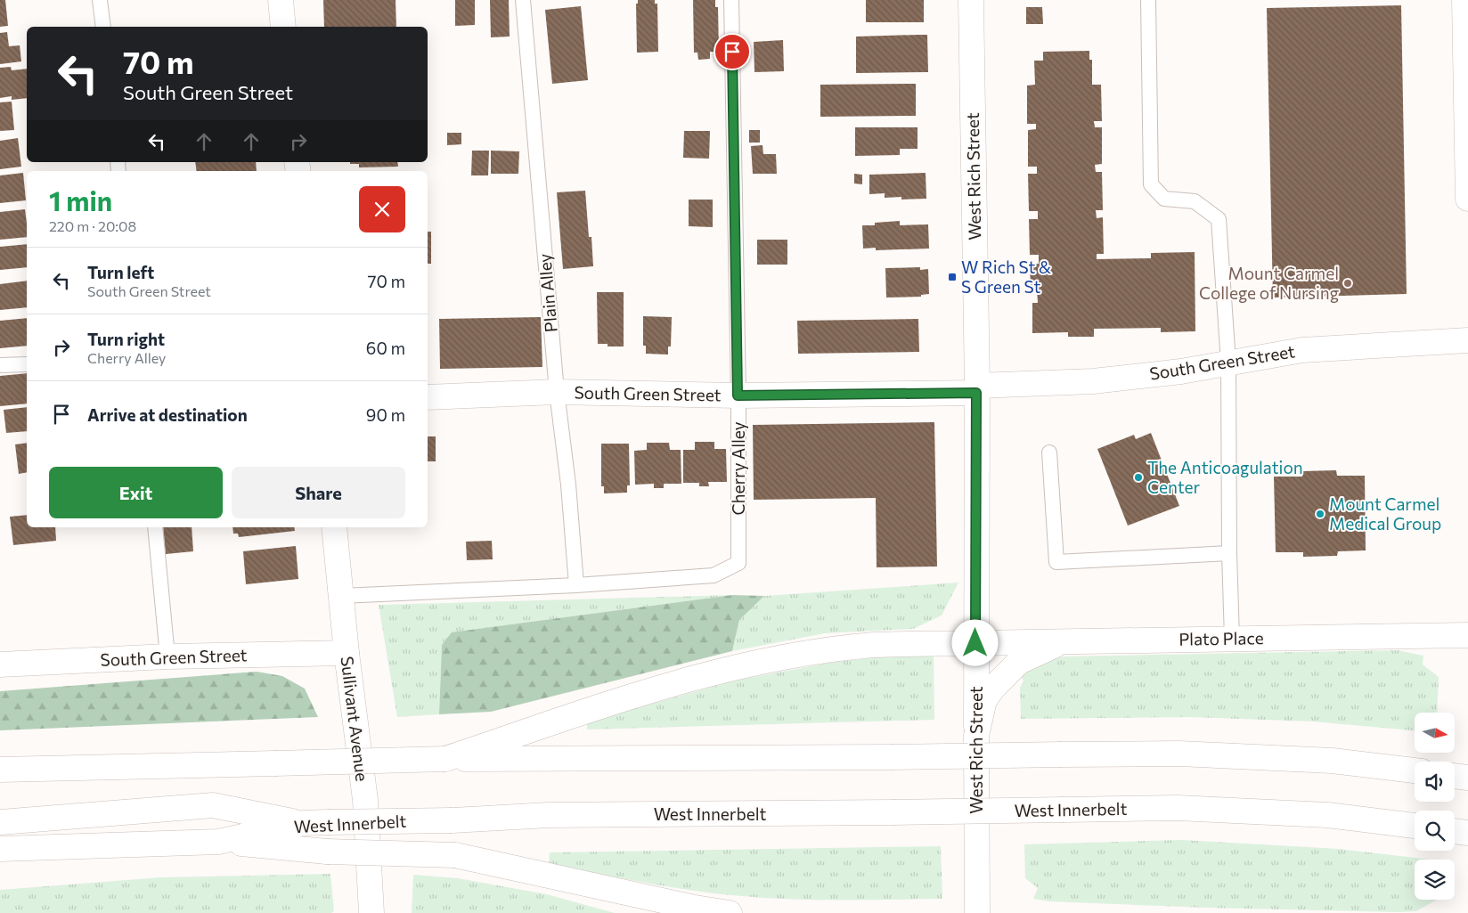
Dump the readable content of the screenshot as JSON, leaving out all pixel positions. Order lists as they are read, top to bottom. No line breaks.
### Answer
{"streets":{"main road":["West Rich Street","South Green Street","Plato Place","Sullivant Avenue","West Innerbelt"],"lane":["Plain Alley","Cherry Alley"]},"crossings":[["West Rich Street","South Green Street"],["West Rich Street","Plato Place"],["Plain Alley","South Green Street"],["Plain Alley","Cherry Alley"],["South Green Street","Cherry Alley"],["South Green Street","Sullivant Avenue"]],"places":{"transit":["W Rich St & S Green St"],"other":["Mount Carmel College of Nursing","The Anticoagulation Center","Mount Carmel Medical Group"]},"north":"right","page":{"turn":["70 m","South Green Street"],"heading":["1 min","220 m · 20:08"],"list":[{"name":"Turn left","note":"South Green Street","value":"70 m"},{"name":"Turn right","note":"Cherry Alley","value":"60 m"},{"name":"Arrive at destination","value":"90 m"}],"buttons":["Exit","Share"]}}
